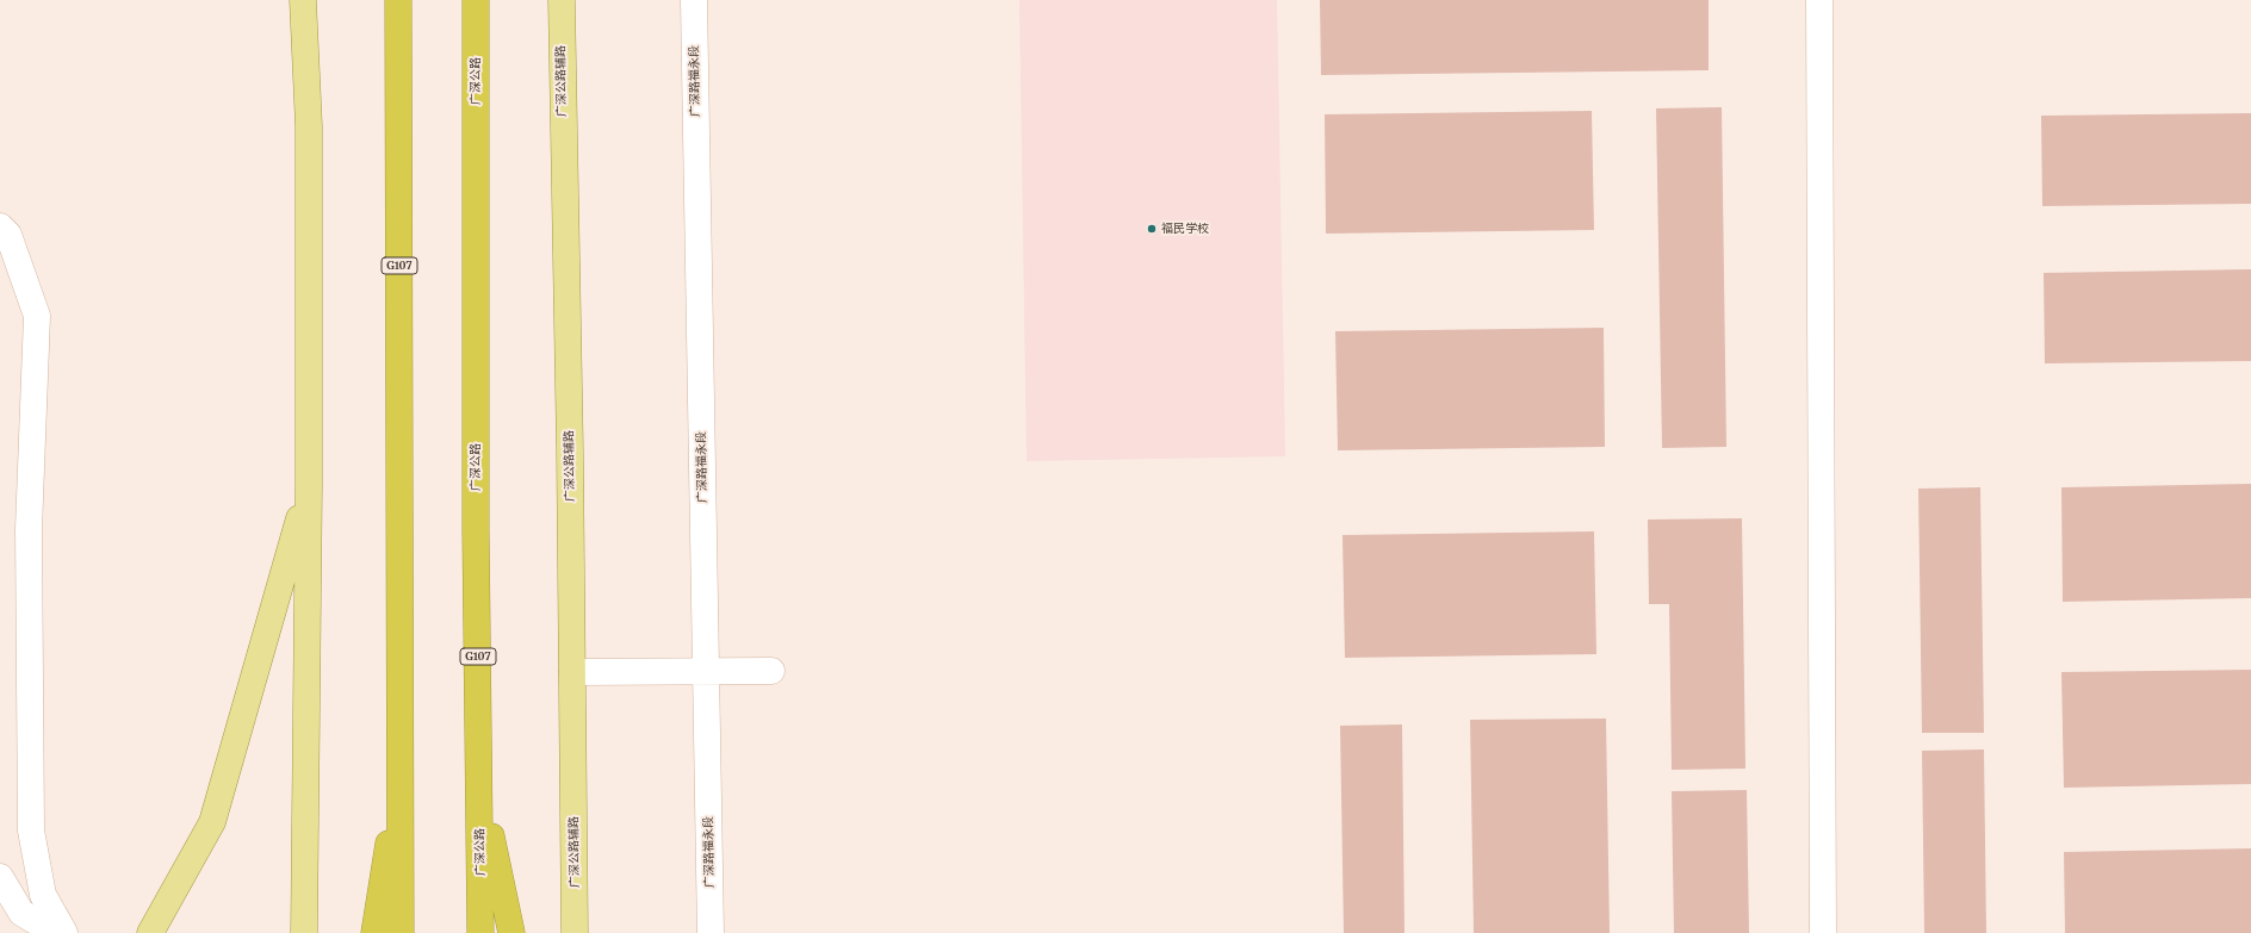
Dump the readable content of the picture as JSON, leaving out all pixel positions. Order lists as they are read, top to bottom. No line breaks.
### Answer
{"streets":{"highway":["广深公路","G107"],"main road":["广深公路辅路"],"street":["广深路福永段"]},"places":["福民学校"]}
